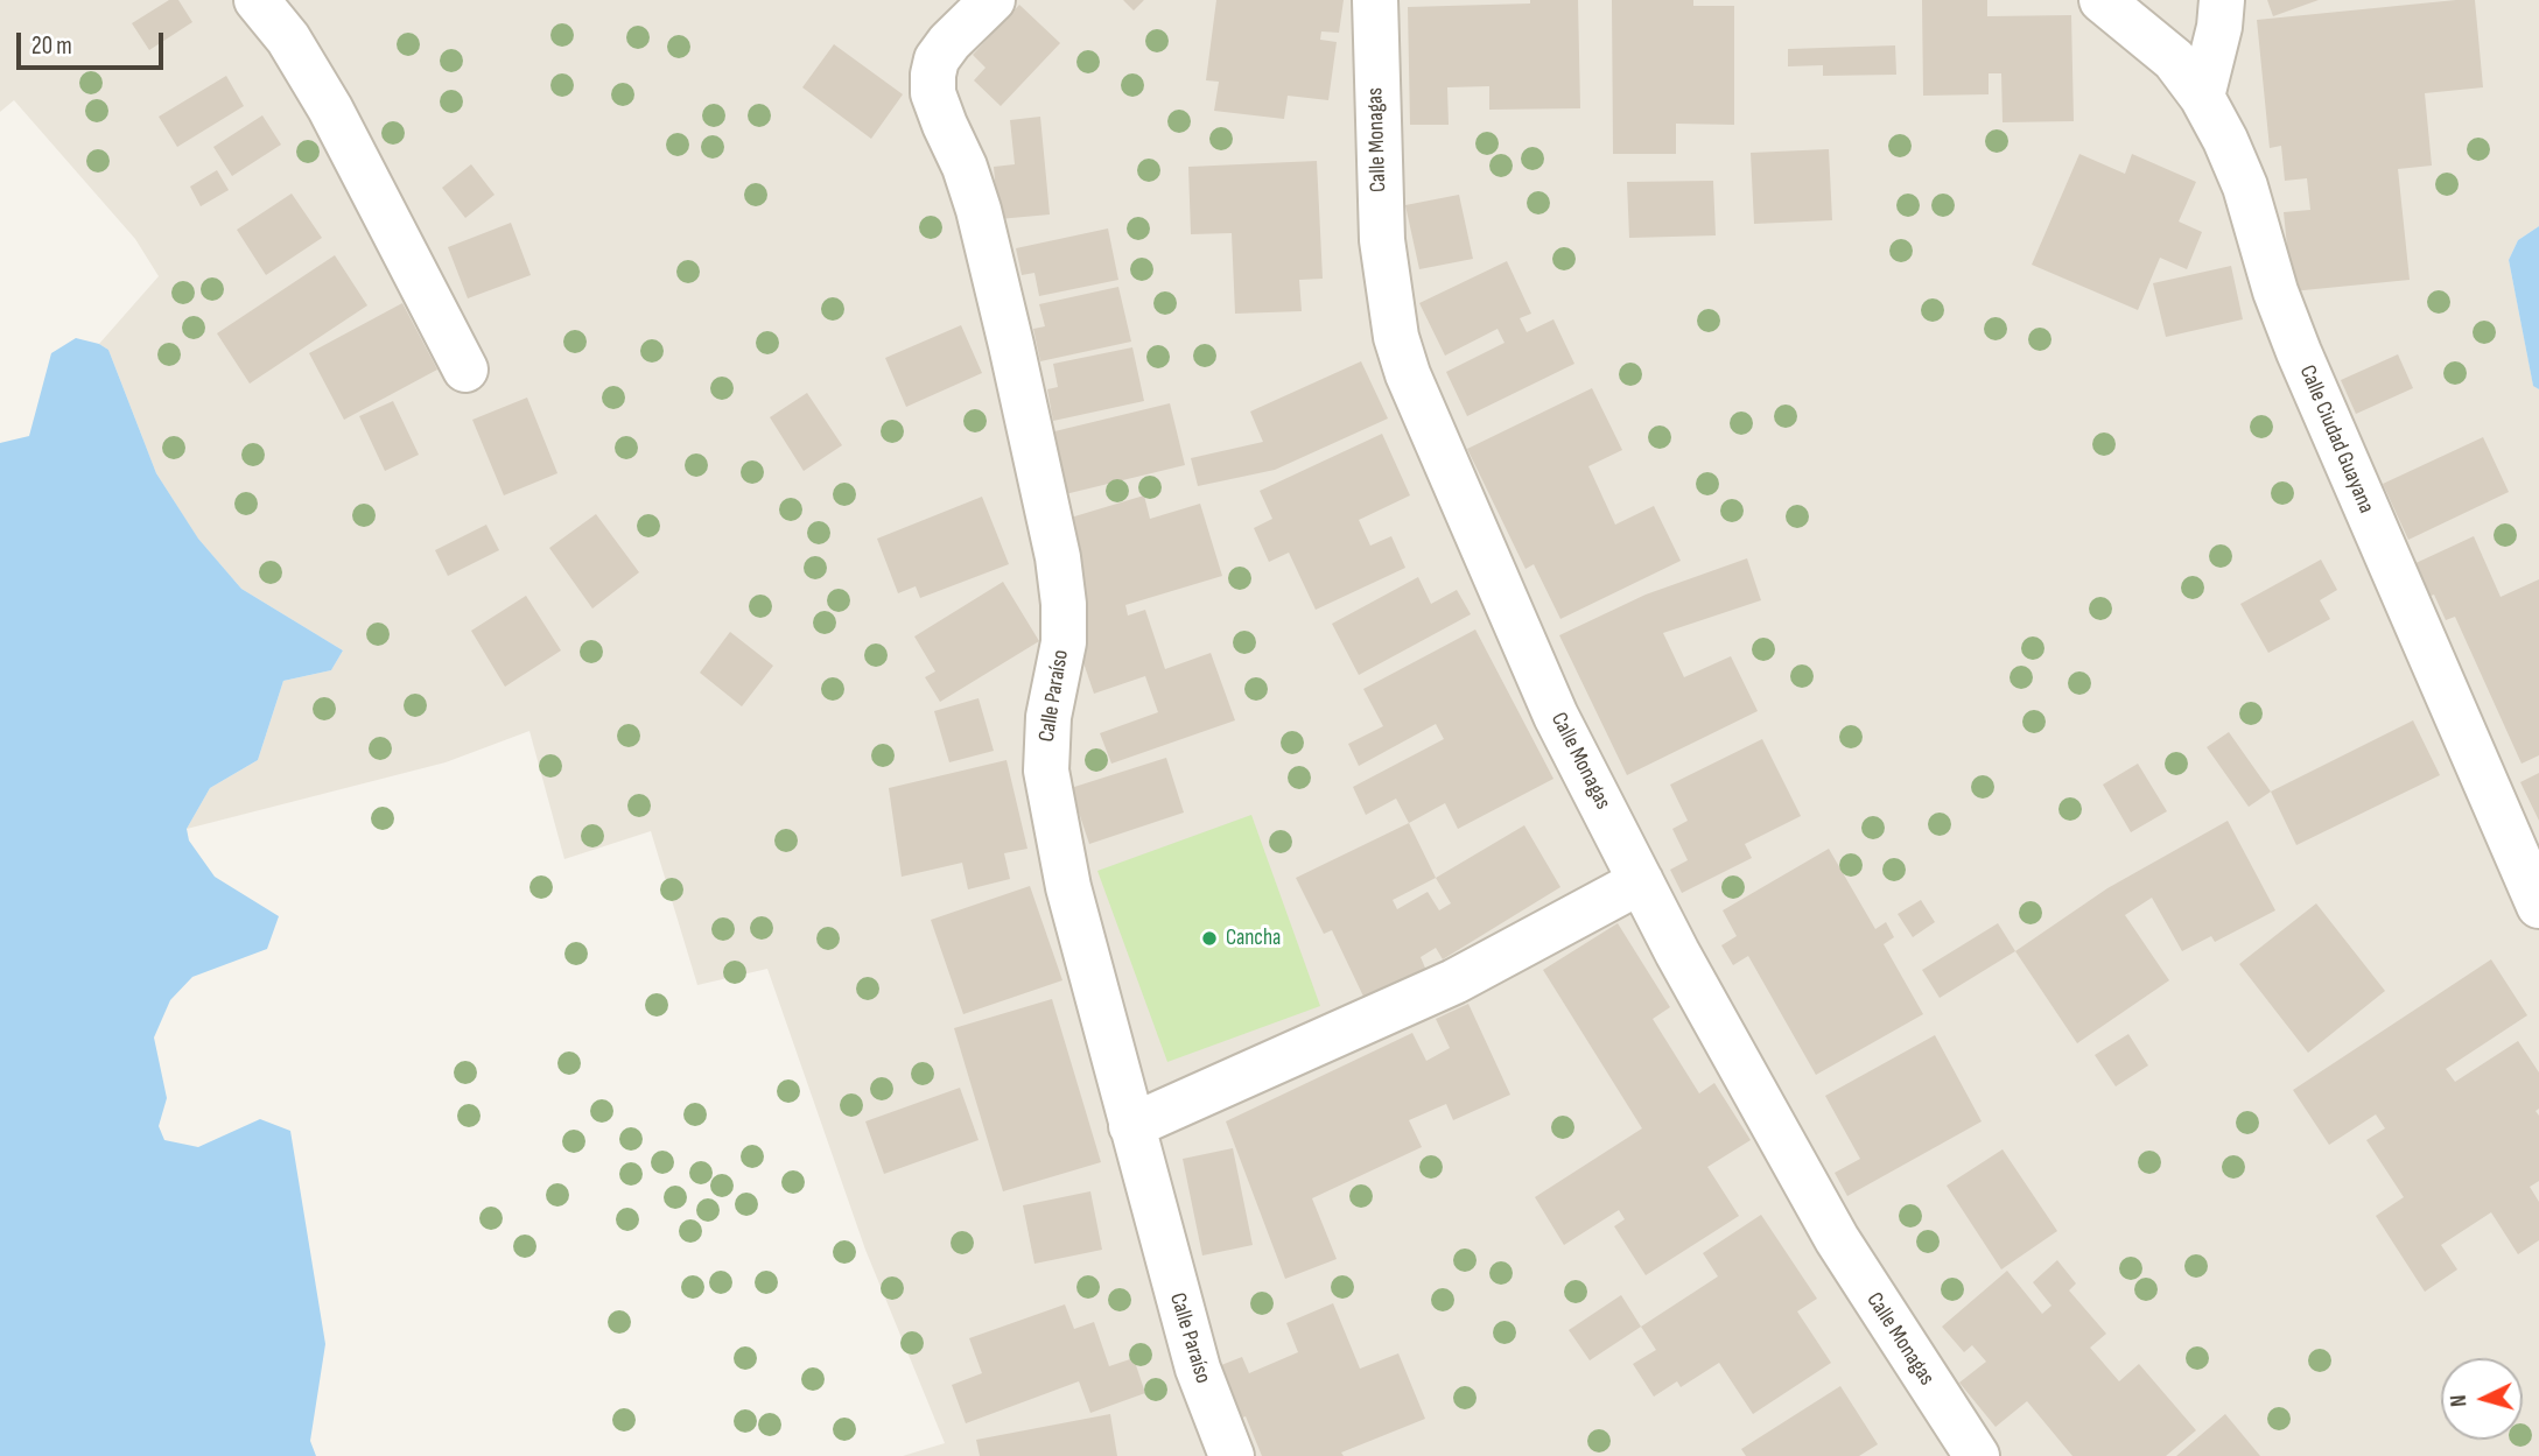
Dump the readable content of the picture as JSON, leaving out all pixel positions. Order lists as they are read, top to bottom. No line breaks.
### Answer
{"streets":{"street":["Calle Monagas","Calle Ciudad Guayana","Calle Paraíso"]},"places":["Cancha"],"scale_bar":"20 m","north":"left"}
